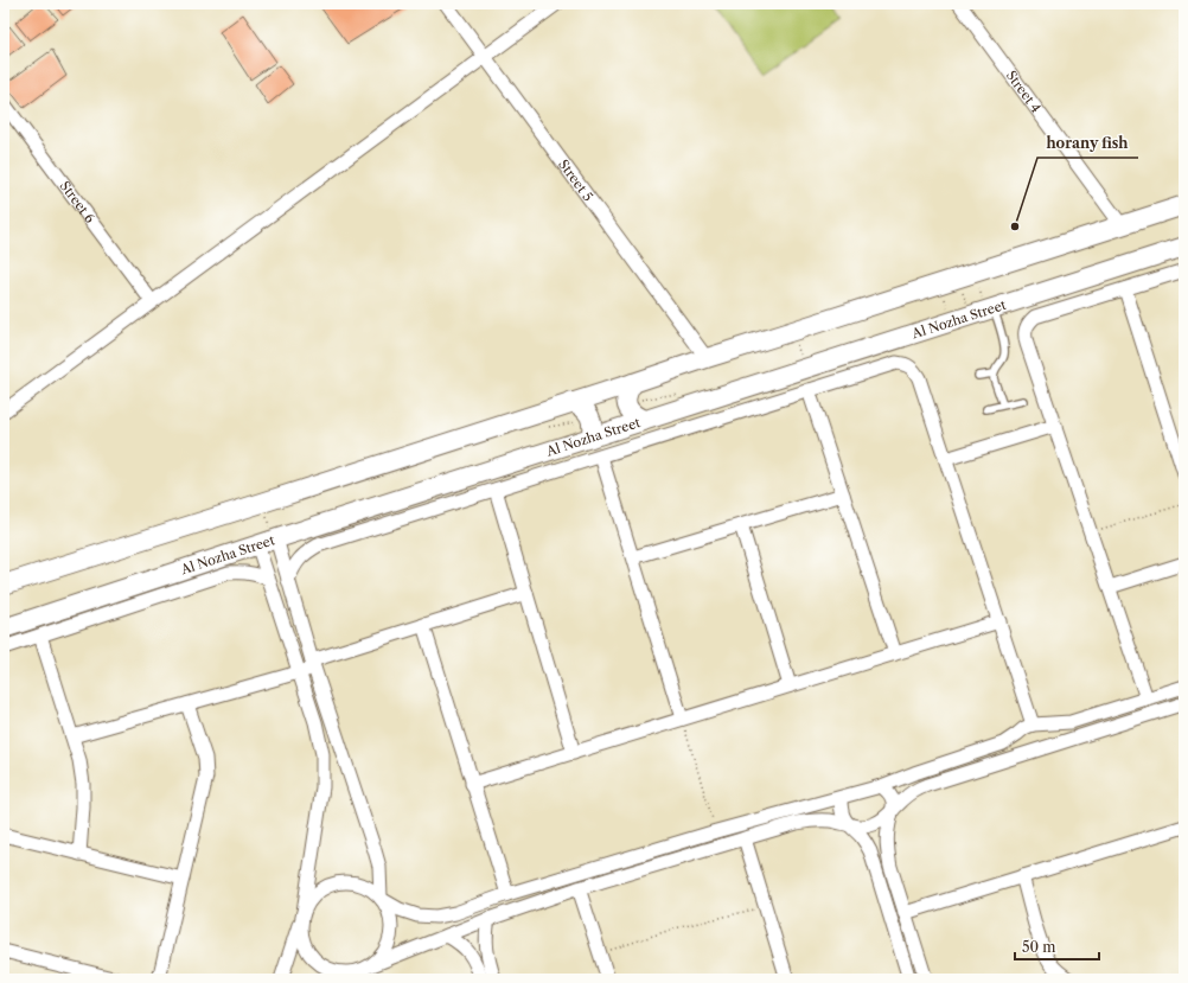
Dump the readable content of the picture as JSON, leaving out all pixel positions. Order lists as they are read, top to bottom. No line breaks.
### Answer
{"streets":{"main road":["Al Nozha Street"],"street":["Street 4","Street 5","Street 6"]},"places":["horany fish"],"scale_bar":"50 m"}
